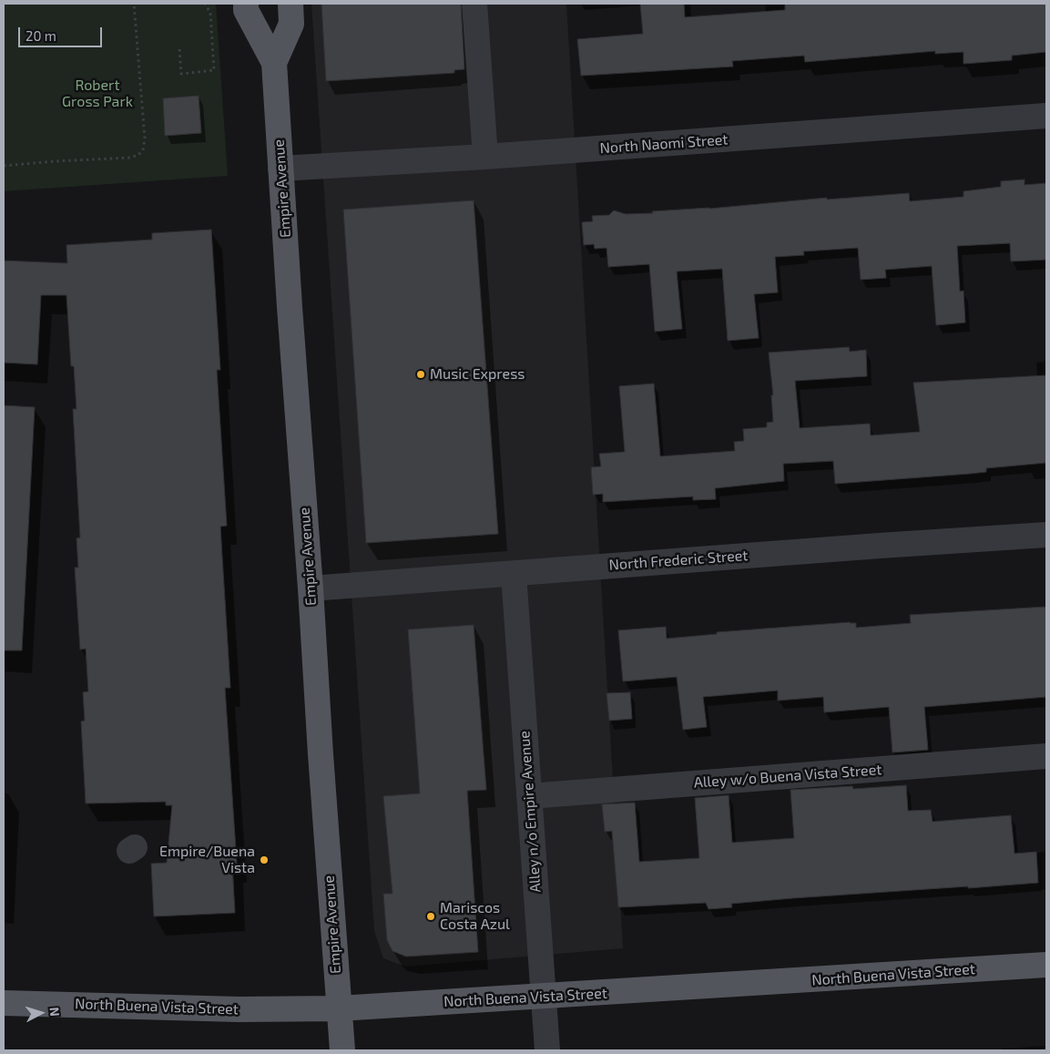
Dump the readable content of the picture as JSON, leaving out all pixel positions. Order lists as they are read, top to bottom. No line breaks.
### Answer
{"streets":{"main road":["Empire Avenue","North Buena Vista Street"],"street":["North Naomi Street","North Frederic Street","Alley w/o Buena Vista Street","Alley n/o Empire Avenue"]},"crossings":[["North Naomi Street","Empire Avenue"],["Empire Avenue","North Frederic Street"],["Empire Avenue","North Buena Vista Street"],["North Frederic Street","Alley n/o Empire Avenue"],["Alley w/o Buena Vista Street","Alley n/o Empire Avenue"],["Alley n/o Empire Avenue","North Buena Vista Street"]],"parks":["Robert Gross Park"],"places":["Music Express","Empire/Buena Vista","Mariscos Costa Azul"],"scale_bar":"20 m","north":"right"}
